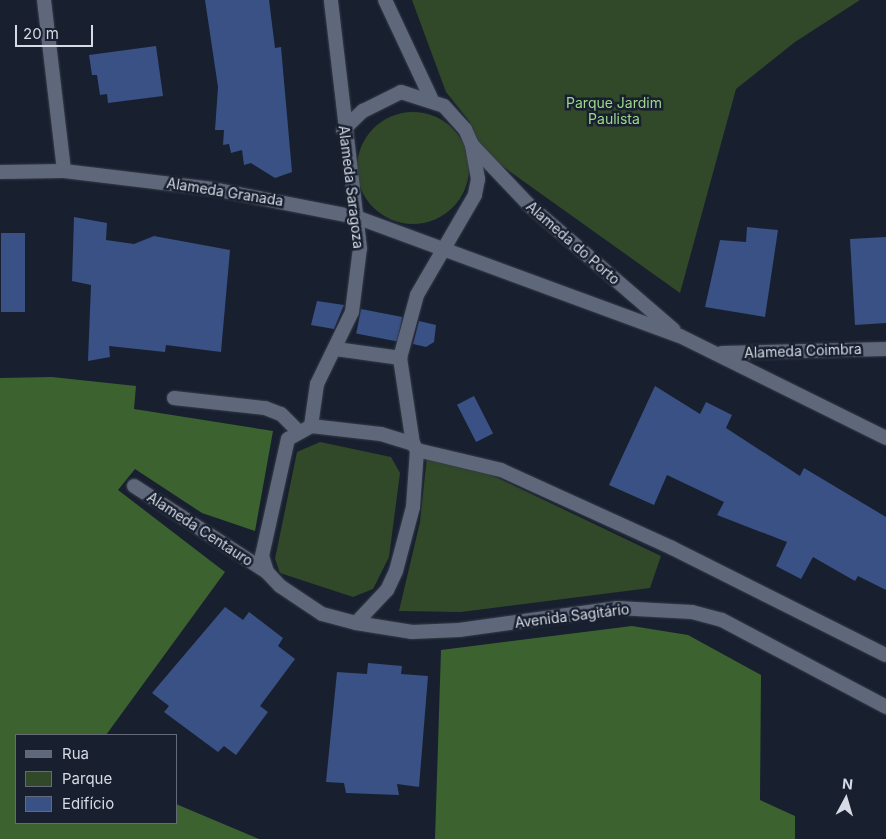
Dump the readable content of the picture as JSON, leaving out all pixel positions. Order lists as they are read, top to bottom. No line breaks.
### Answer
{"streets":{"street":["Alameda Saragoza","Alameda Granada","Alameda do Porto","Alameda Coimbra","Alameda Centauro","Avenida Sagitário"]},"crossings":[["Alameda Saragoza","Alameda Granada"],["Alameda Saragoza","Alameda do Porto"],["Alameda Granada","Alameda do Porto"],["Alameda do Porto","Alameda Coimbra"],["Alameda Centauro","Avenida Sagitário"]],"parks":["Parque Jardim Paulista"],"legend":["Rua","Parque","Edifício"],"scale_bar":"20 m","north":"top"}
